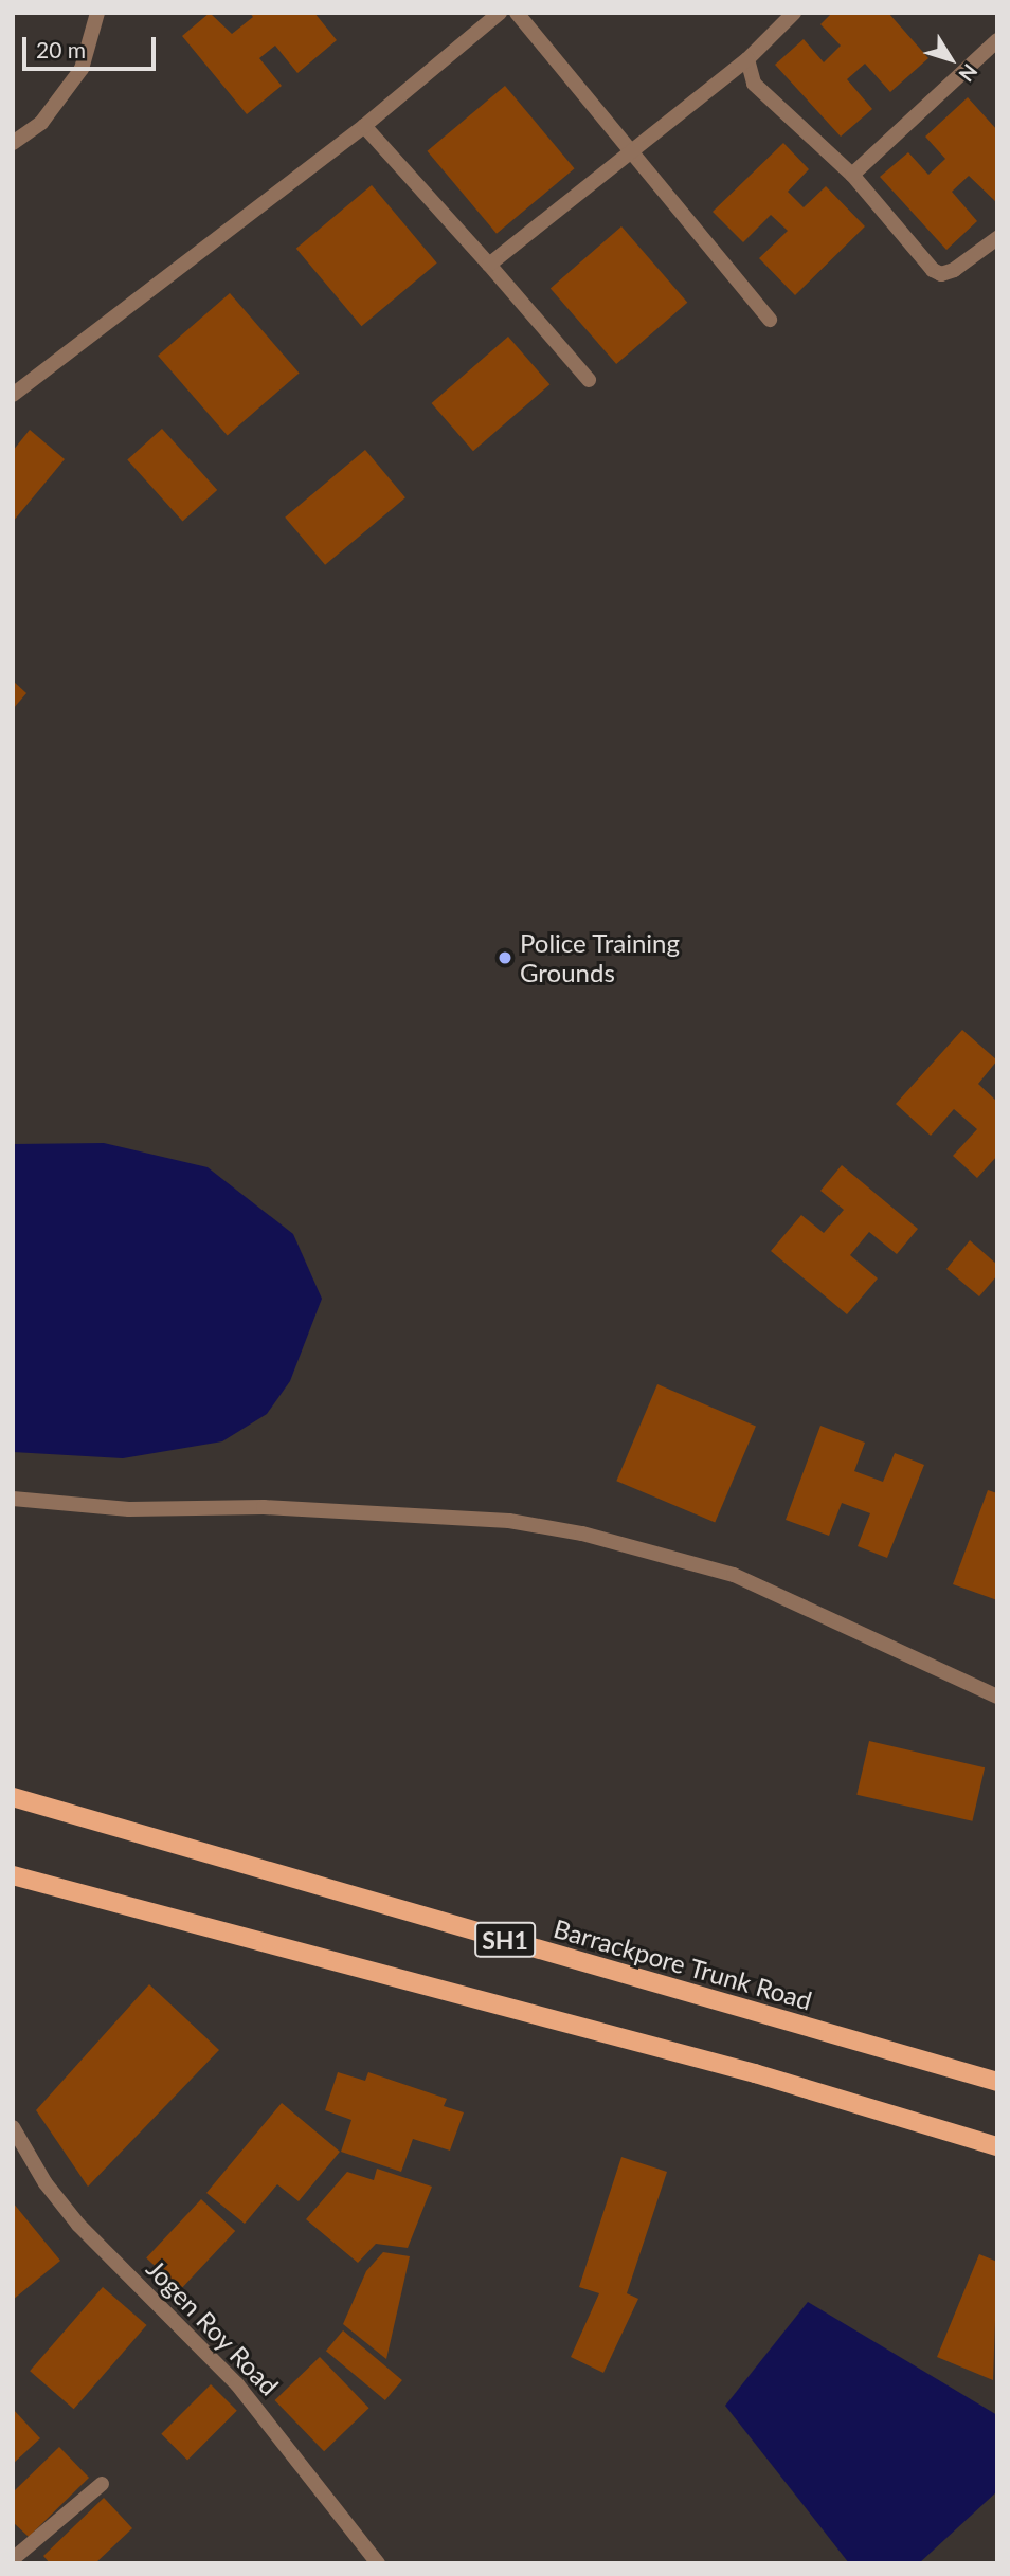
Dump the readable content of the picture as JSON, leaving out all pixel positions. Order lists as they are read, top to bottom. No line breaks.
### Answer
{"streets":{"main road":["SH1","Barrackpore Trunk Road"],"street":["Jogen Roy Road"]},"places":["Police Training Grounds"],"scale_bar":"20 m","north":"bottom right"}
